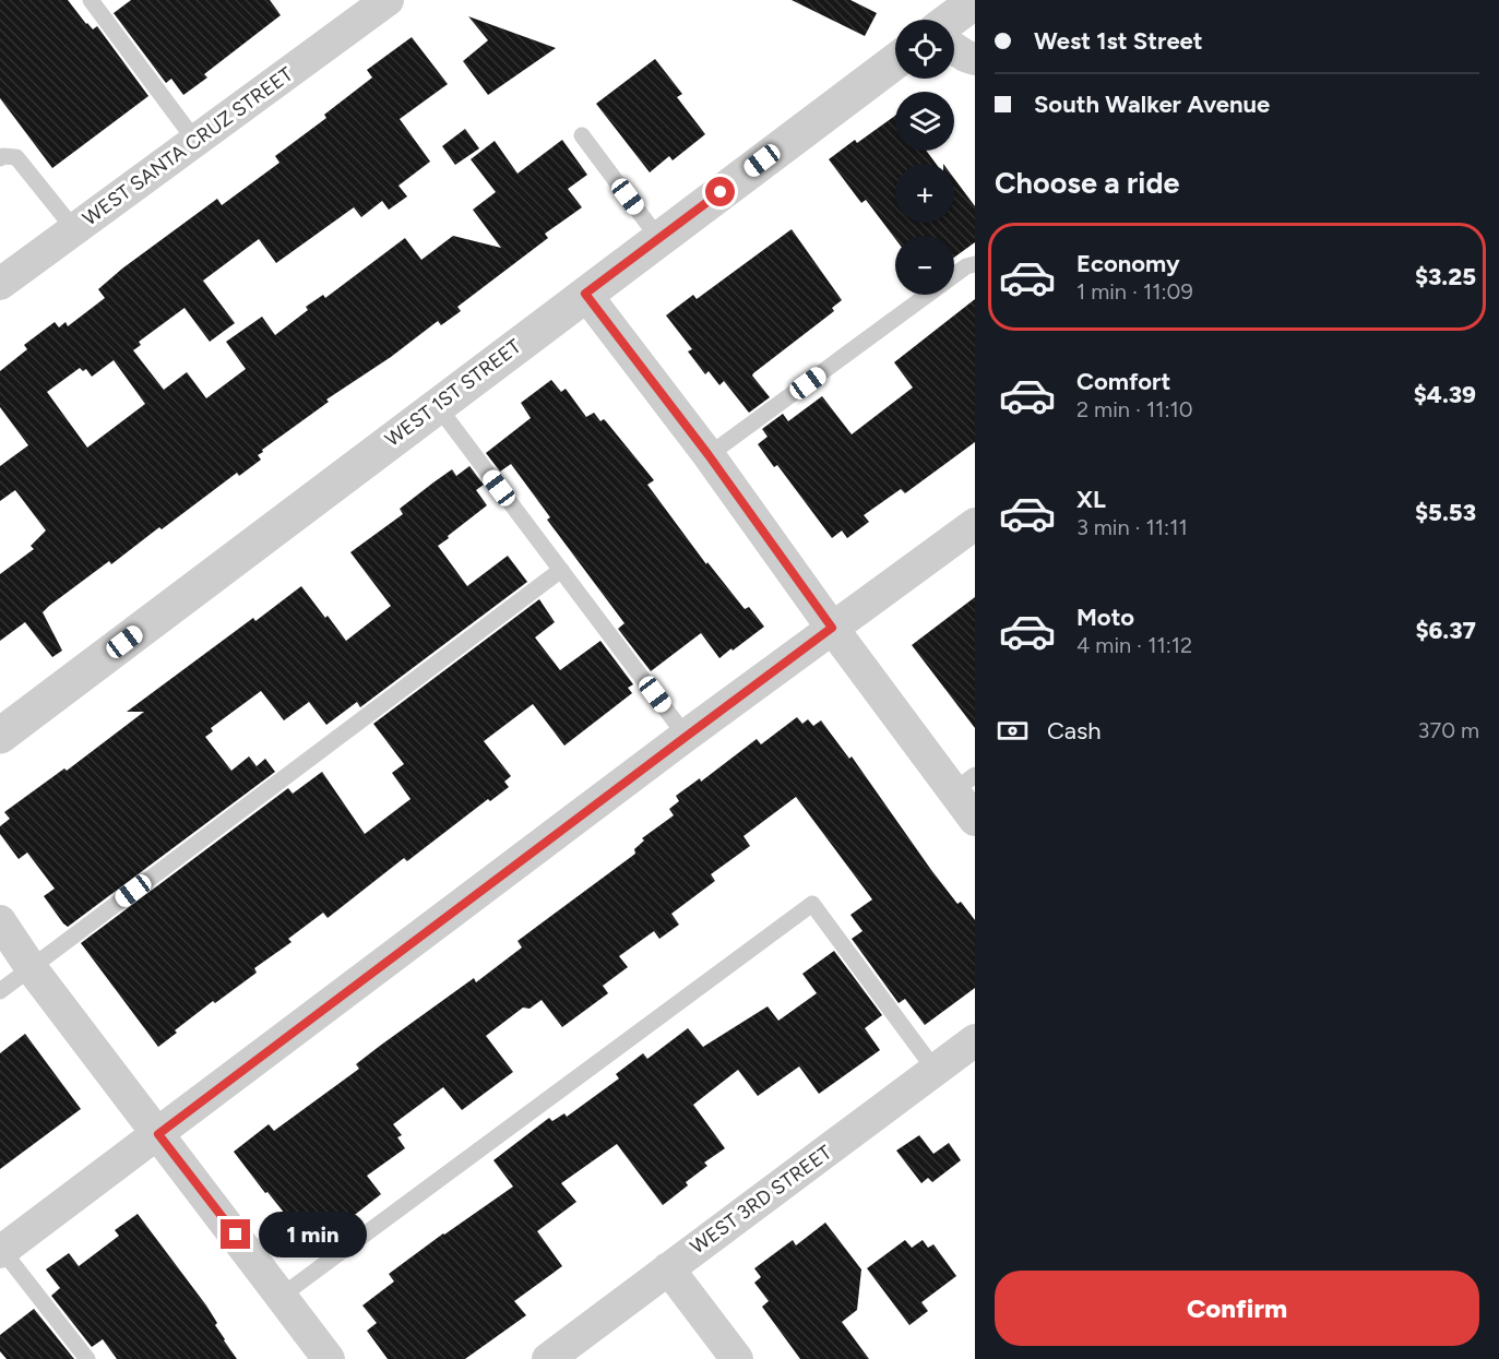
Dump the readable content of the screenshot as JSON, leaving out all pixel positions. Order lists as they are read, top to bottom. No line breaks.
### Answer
{"streets":{"street":["WEST SANTA CRUZ STREET","WEST 1ST STREET","WEST 3RD STREET"]},"page":{"banner":["West 1st Street","South Walker Avenue"],"map_buttons":["+","−"],"heading":"Choose a ride","list":[{"name":"Economy","note":"1 min · 11:09","value":"$3.25"},{"name":"Comfort","note":"2 min · 11:10","value":"$4.39"},{"name":"XL","note":"3 min · 11:11","value":"$5.53"},{"name":"Moto","note":"4 min · 11:12","value":"$6.37"}],"pay":["Cash","370 m"],"bubble":"1 min","buttons":"Confirm"}}
